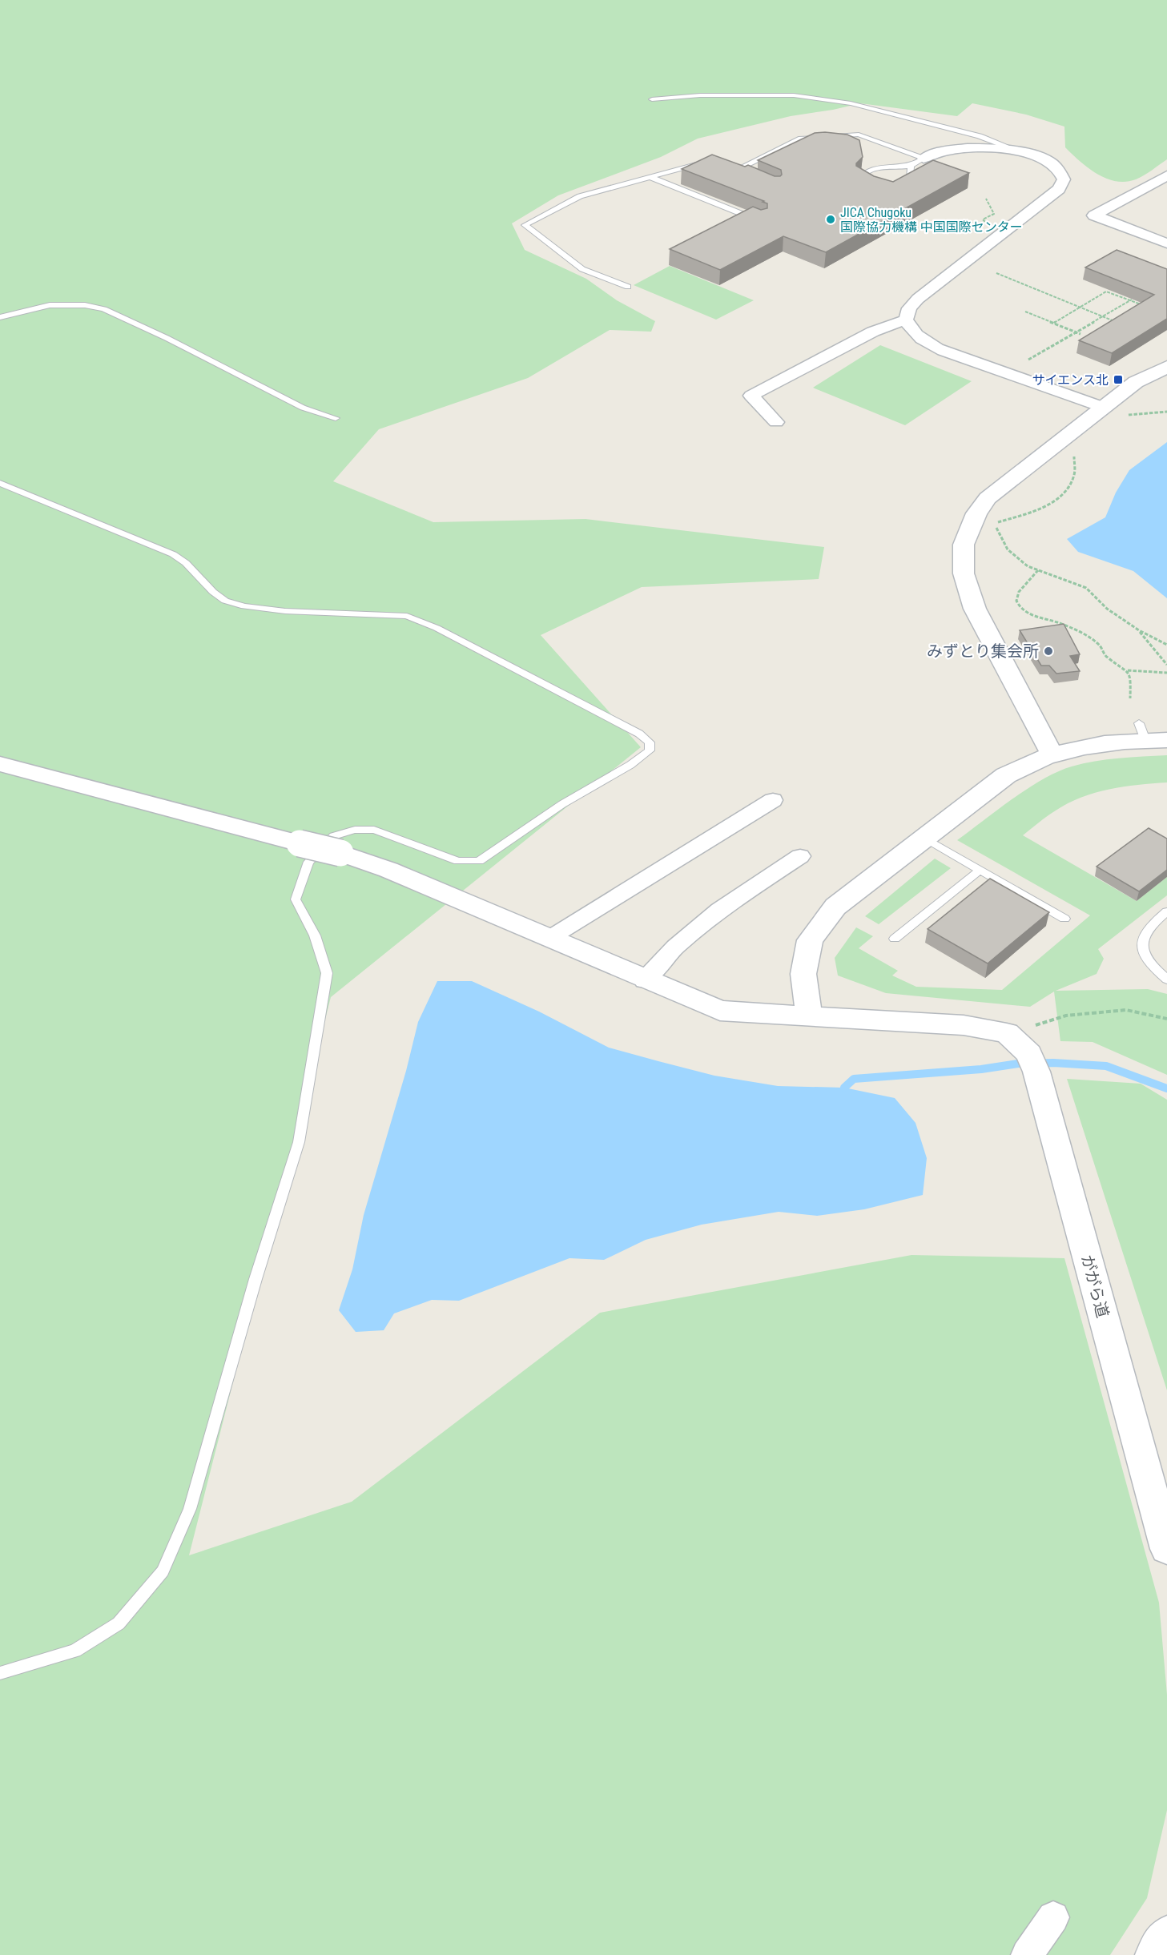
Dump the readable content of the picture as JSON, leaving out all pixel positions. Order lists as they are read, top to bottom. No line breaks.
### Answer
{"streets":{"street":["ががら道"]},"places":{"other":["JICA Chugoku 国際協力機構 中国国際センター","みずとり集会所"],"transit":["サイエンス北"]}}
